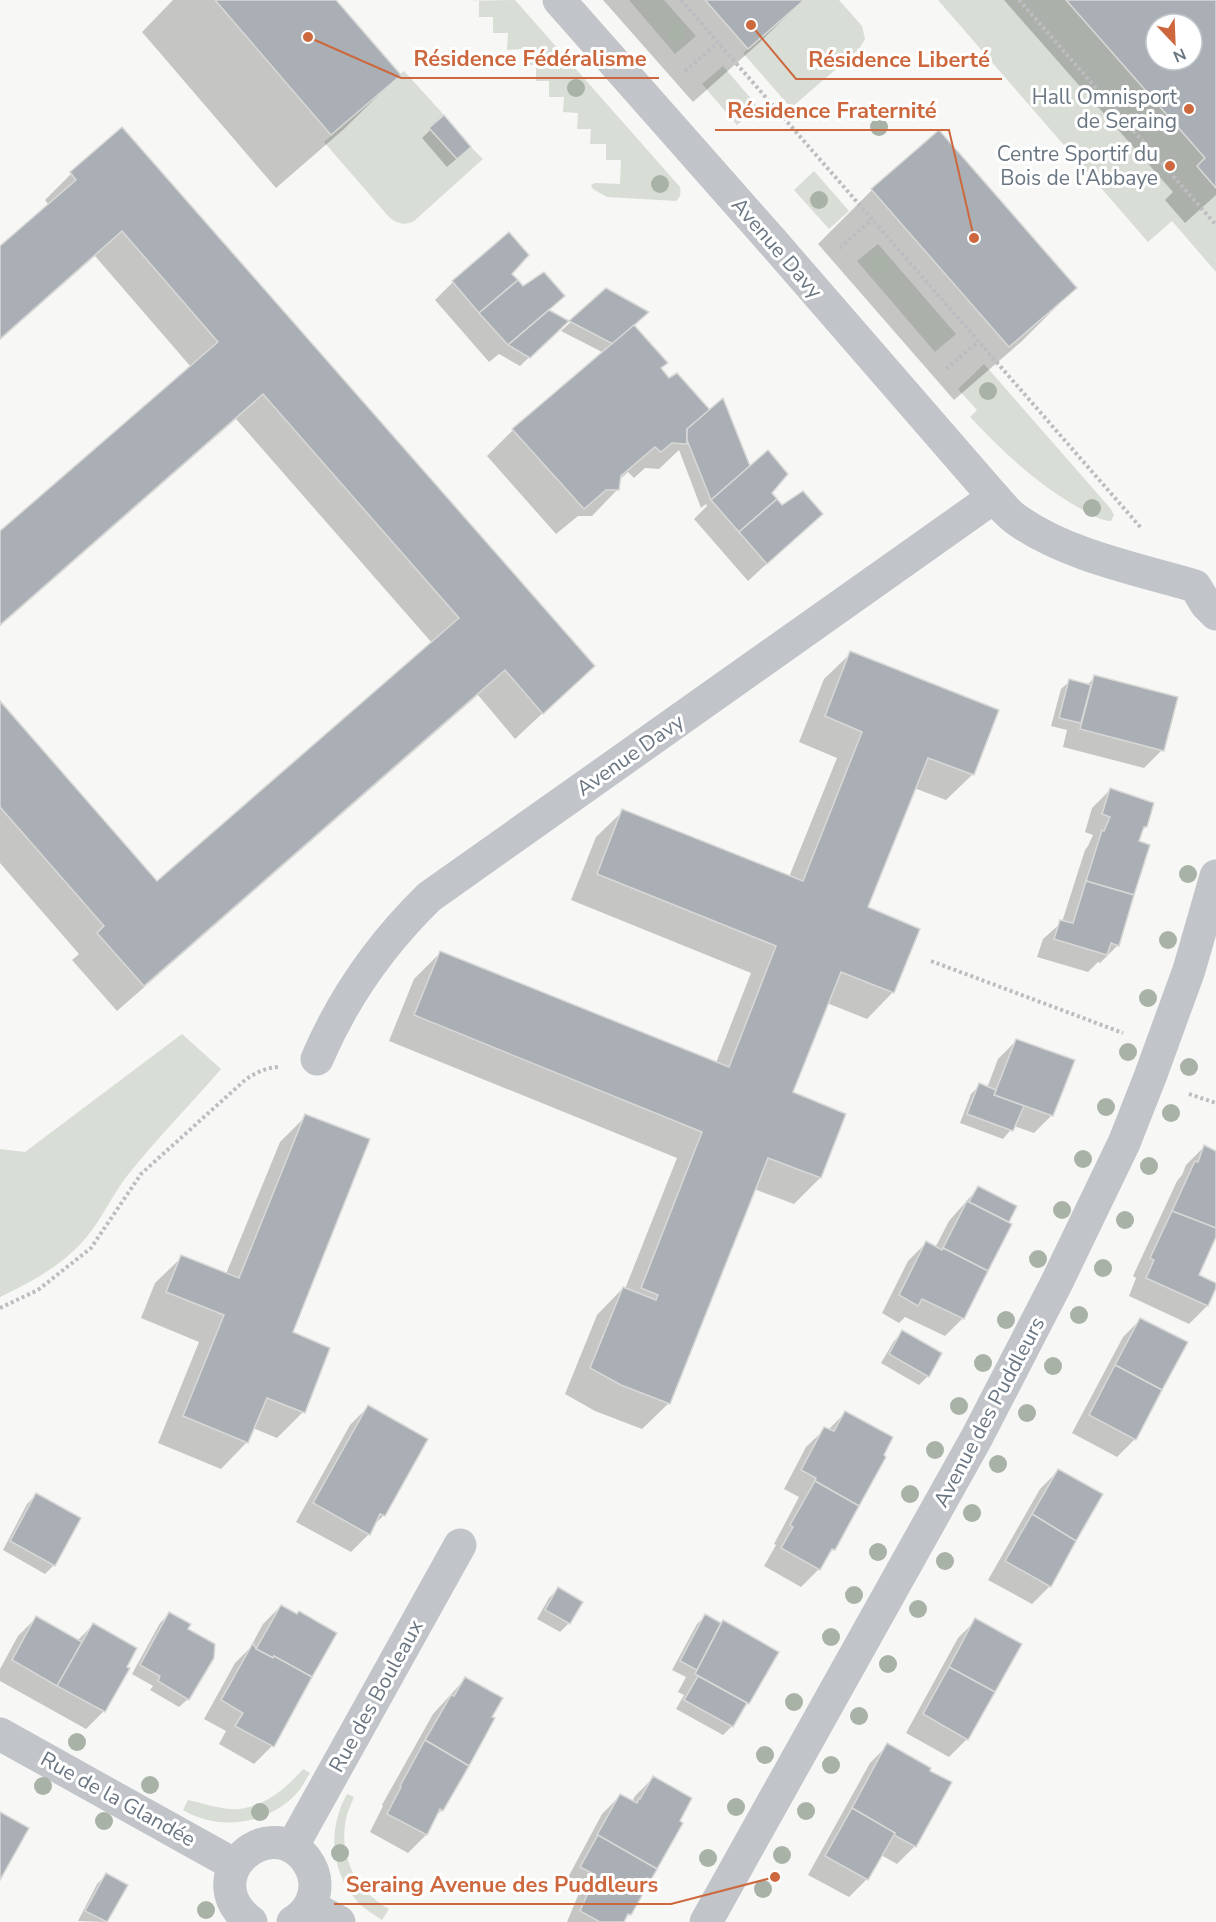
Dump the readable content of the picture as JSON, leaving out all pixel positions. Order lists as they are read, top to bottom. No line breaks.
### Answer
{"streets":{"street":["Avenue Davy","Avenue des Puddleurs","Rue des Bouleaux","Rue de la Glandée"]},"places":["Résidence Liberté","Résidence Fédéralisme","Hall Omnisport de Seraing","Centre Sportif du Bois de l'Abbaye","Résidence Fraternité","Seraing Avenue des Puddleurs"],"north":"bottom right"}
